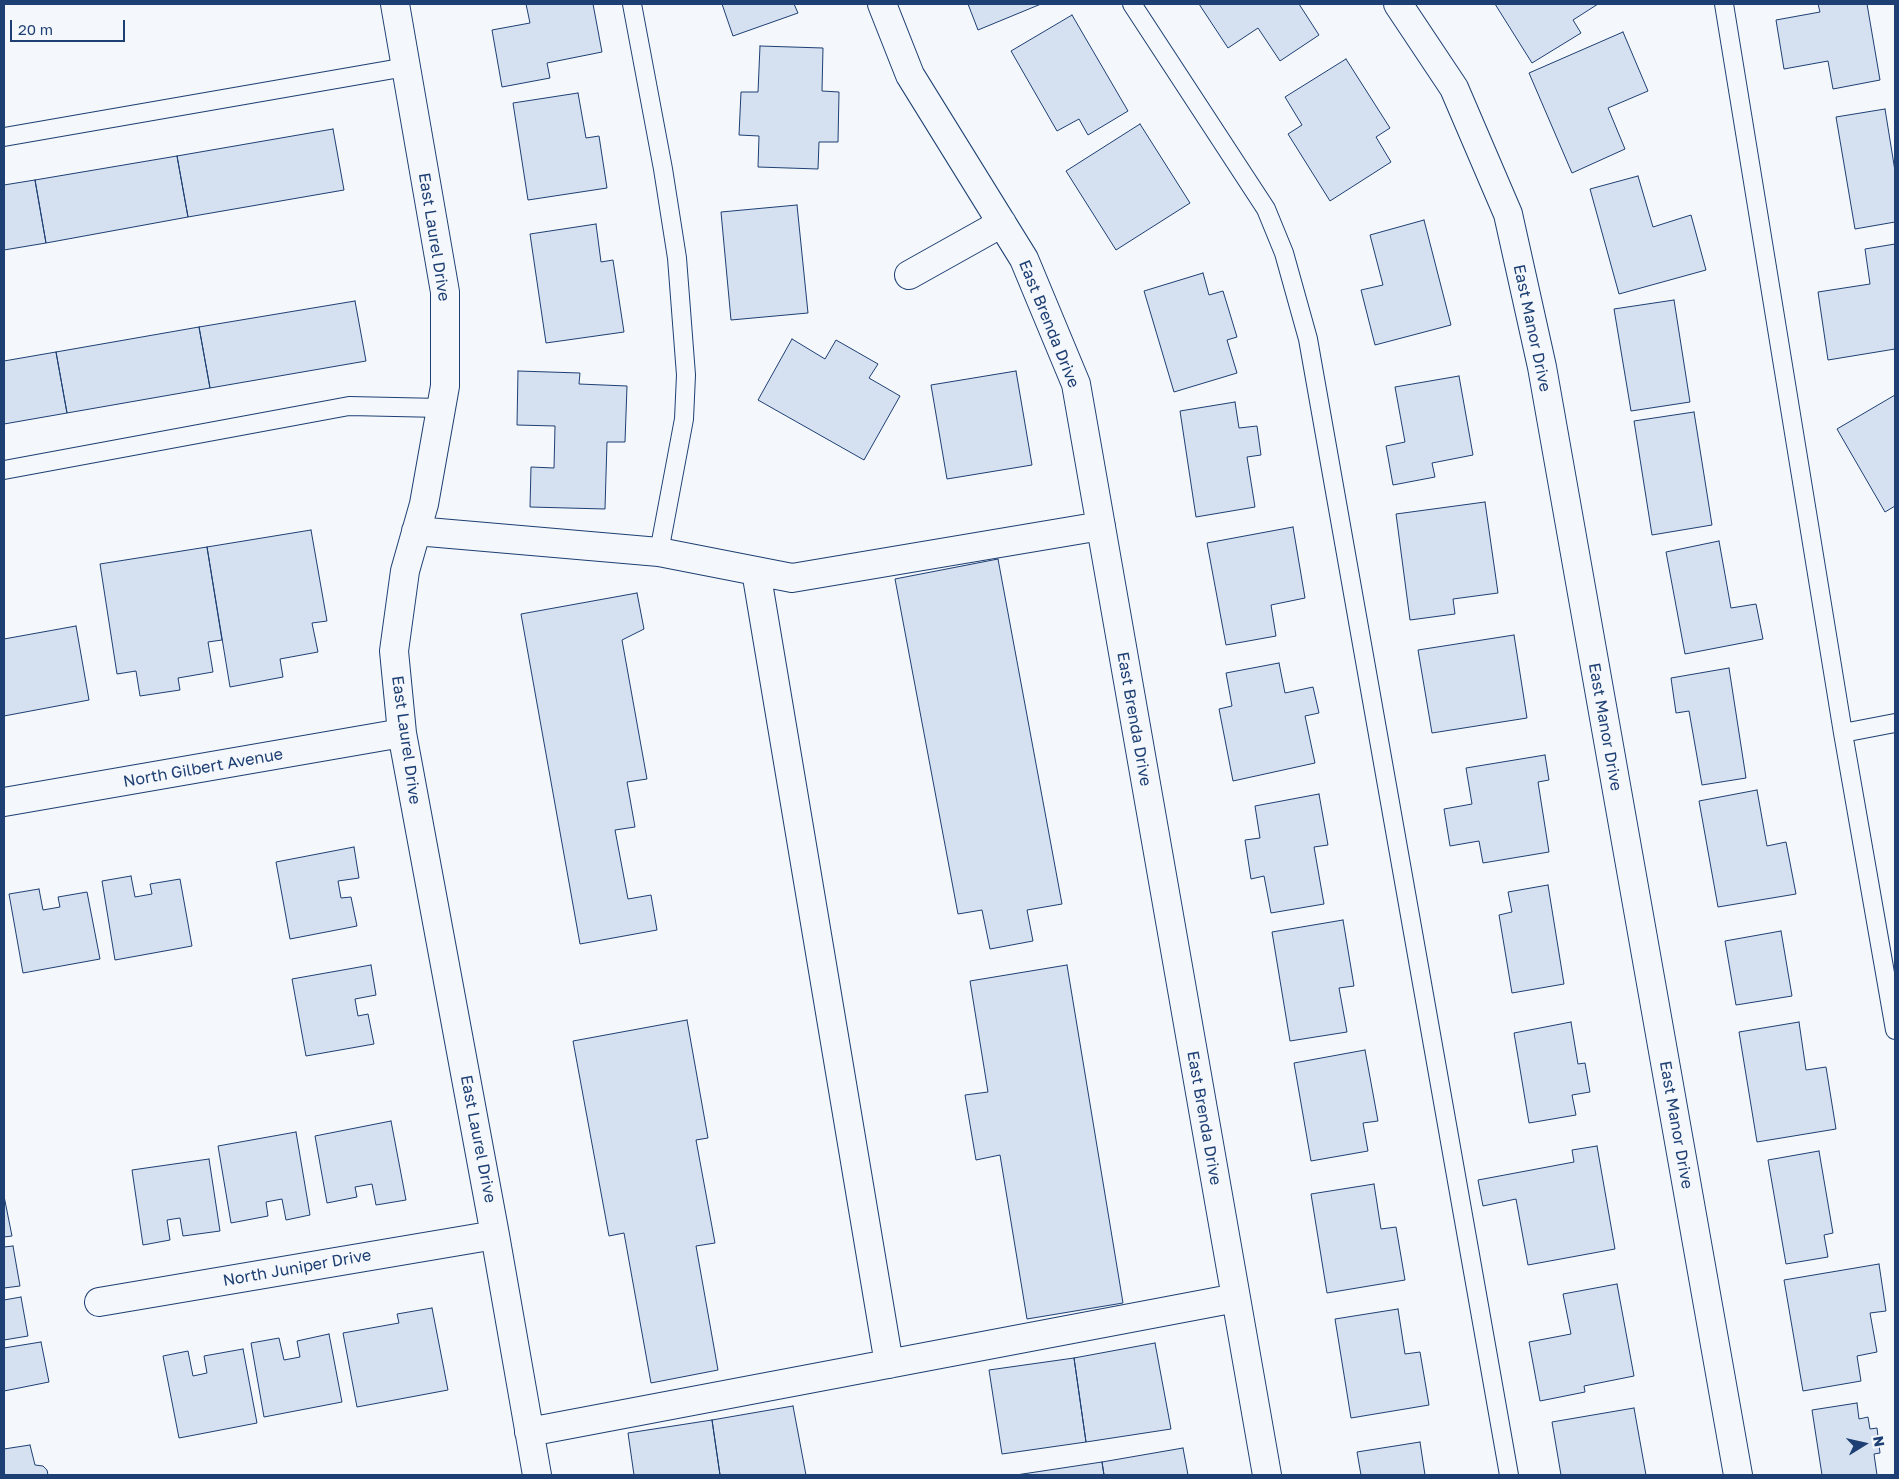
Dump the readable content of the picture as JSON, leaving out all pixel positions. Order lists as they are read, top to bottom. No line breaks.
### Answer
{"streets":{"street":["East Laurel Drive","East Brenda Drive","East Manor Drive","North Gilbert Avenue","North Juniper Drive"]},"crossings":[["East Laurel Drive","North Gilbert Avenue"],["East Laurel Drive","North Juniper Drive"]],"scale_bar":"20 m","north":"right"}
